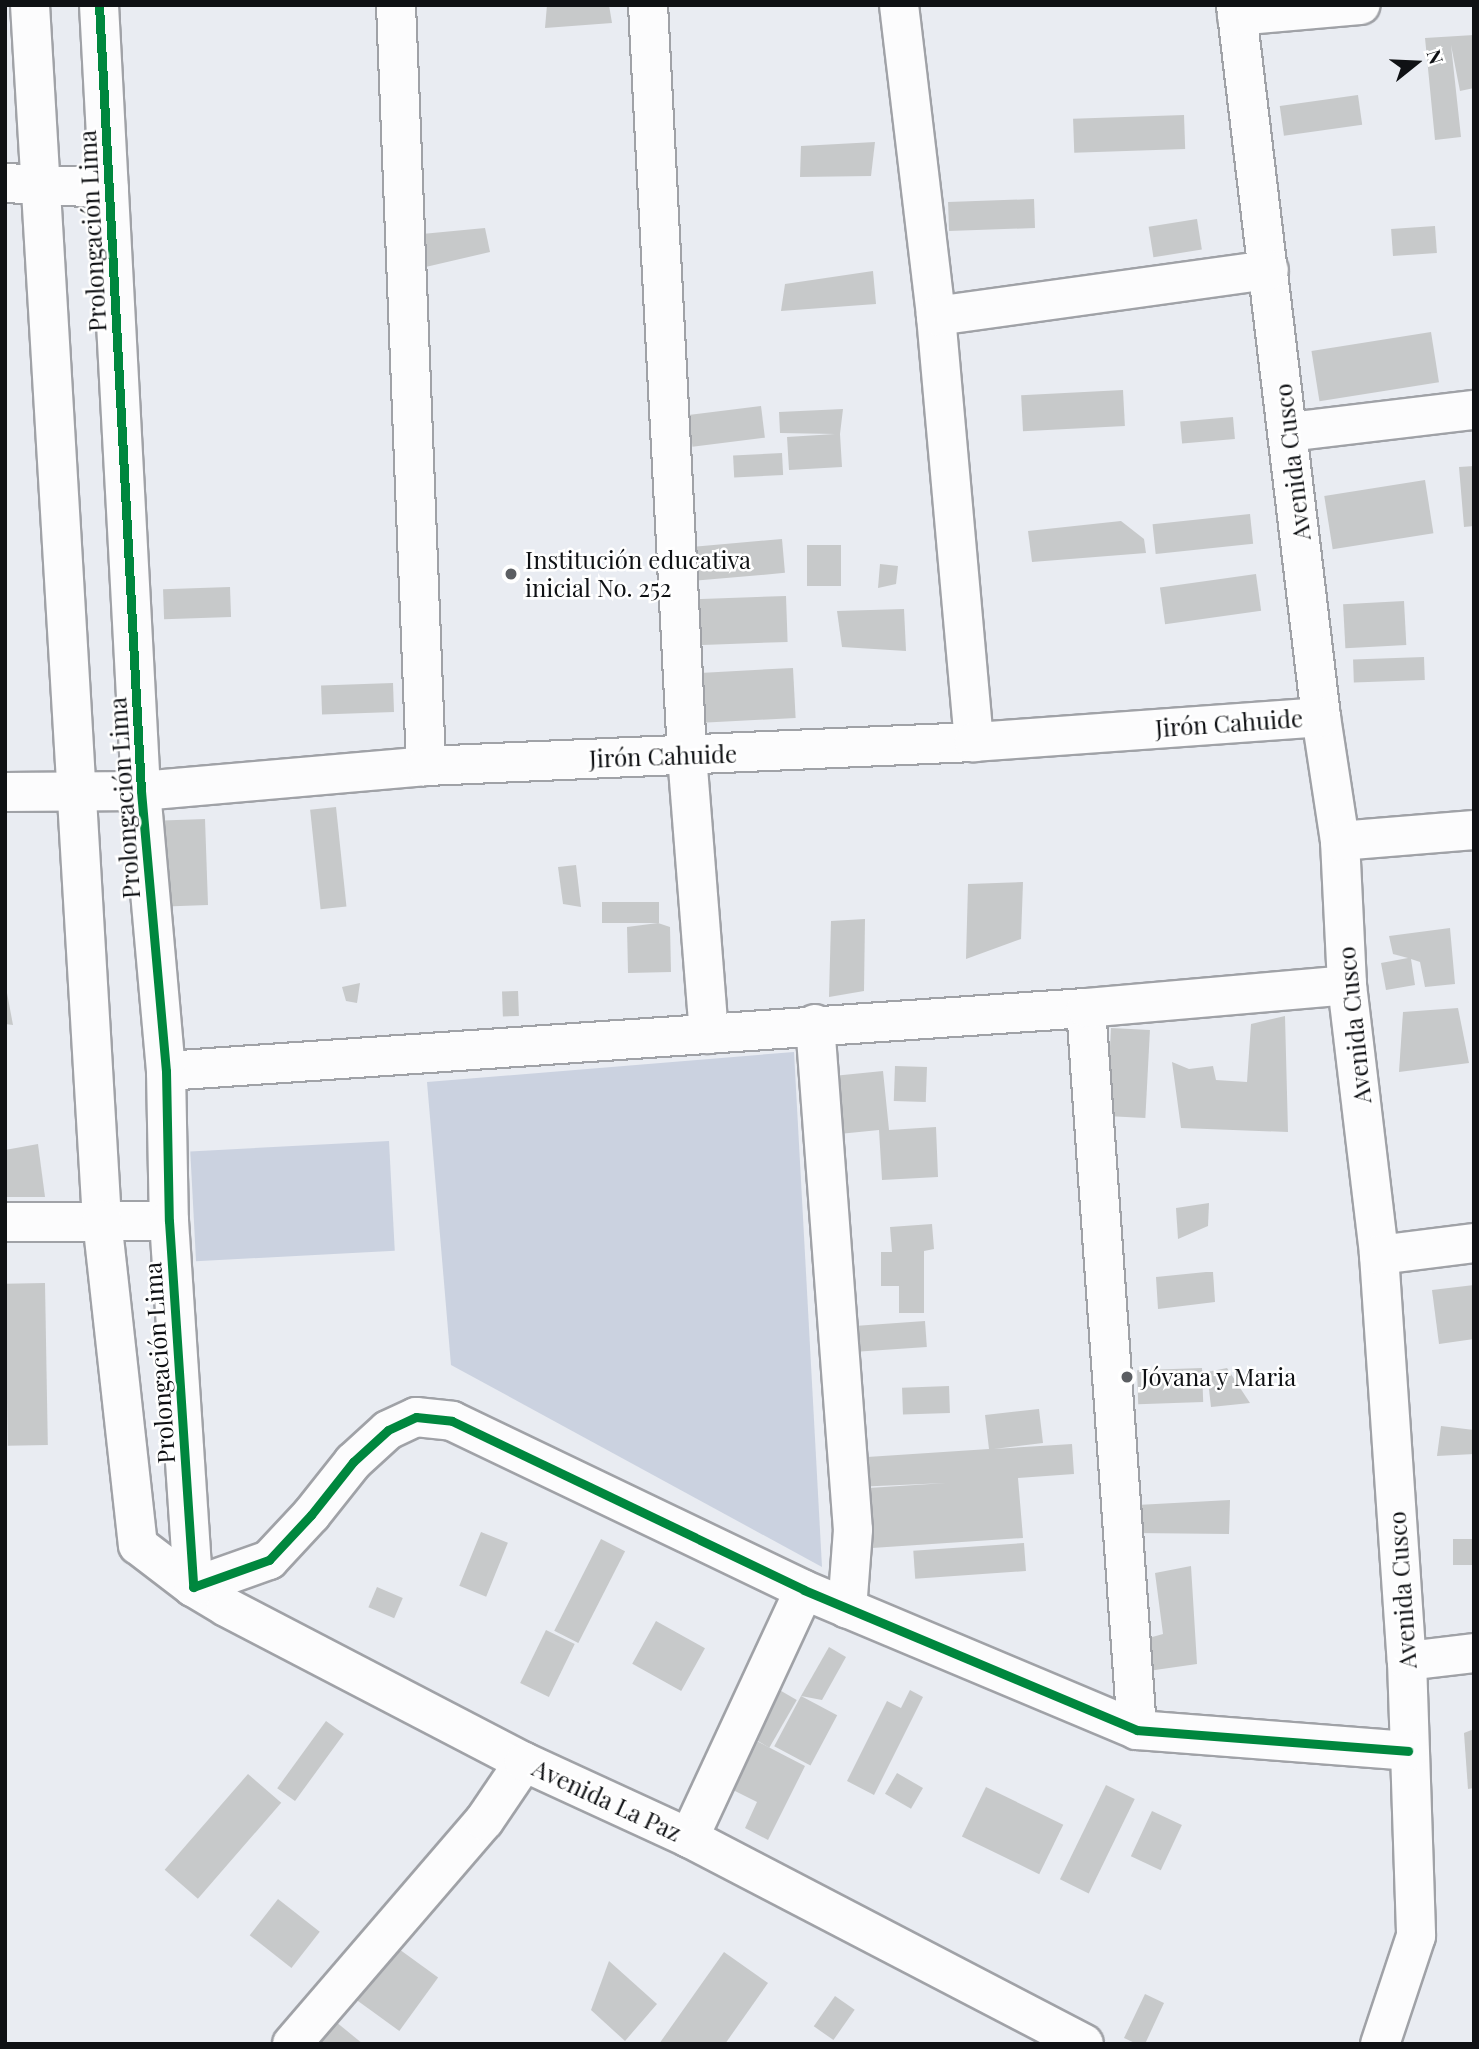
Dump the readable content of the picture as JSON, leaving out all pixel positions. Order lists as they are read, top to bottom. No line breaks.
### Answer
{"streets":{"street":["Prolongación Lima","Avenida Cusco","Jirón Cahuide","Avenida La Paz"]},"crossings":[["Prolongación Lima","Jirón Cahuide"],["Prolongación Lima","Avenida La Paz"],["Avenida Cusco","Jirón Cahuide"]],"places":["Institución educativa inicial No. 252","Jóvana y Maria"],"north":"right"}
